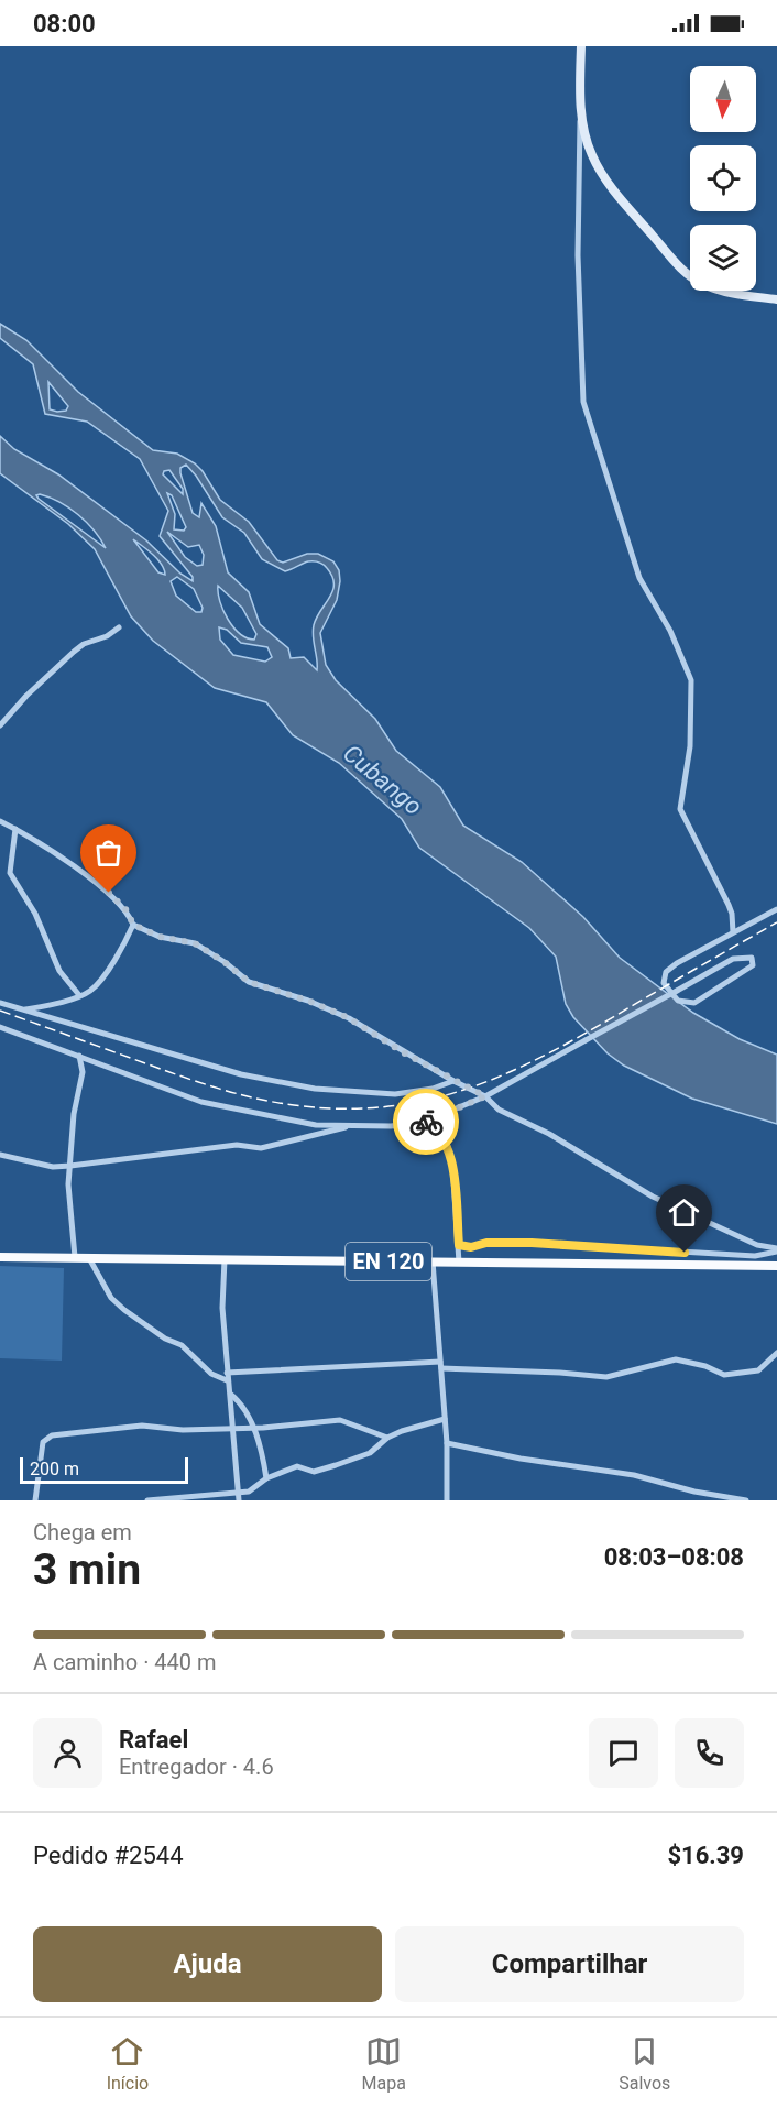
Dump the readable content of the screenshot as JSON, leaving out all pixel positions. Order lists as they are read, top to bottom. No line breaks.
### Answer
{"streets":{"main road":["EN 120"]},"water":["Cubango"],"scale_bar":"200 m","north":"bottom","page":{"status":"08:00","scale":"200 m","heading":["3 min","Chega em","08:03–08:08"],"panel":["Rafael","Entregador · 4.6","Pedido #2544","$16.39"],"bar":"A caminho · 440 m","buttons":["Ajuda","Compartilhar"],"tabs":["Início","Mapa","Salvos"]}}
